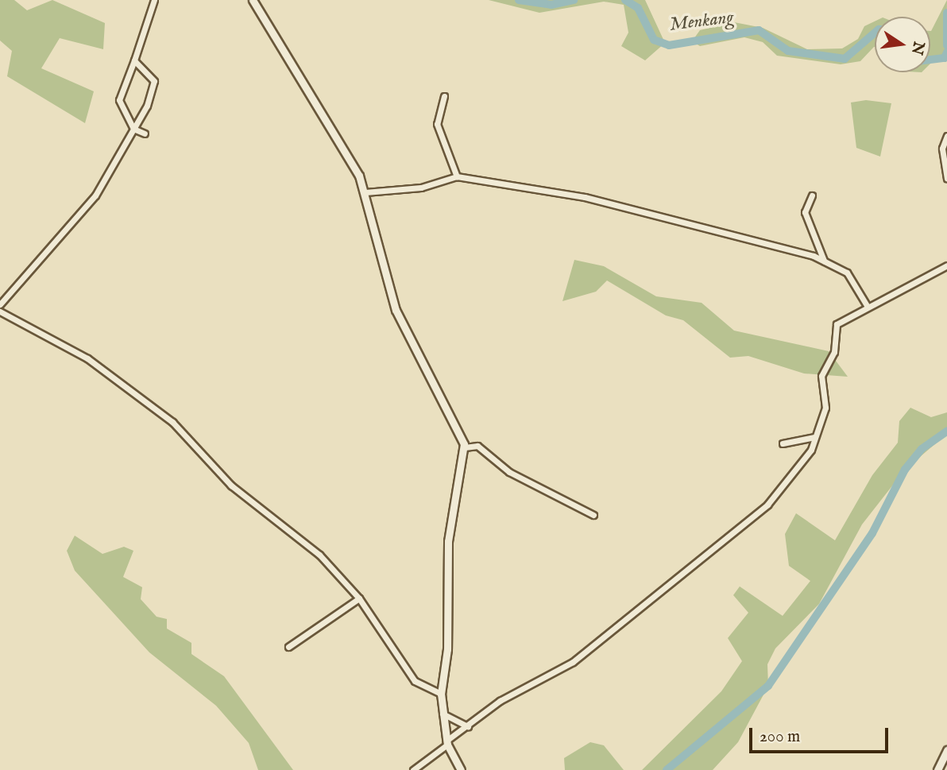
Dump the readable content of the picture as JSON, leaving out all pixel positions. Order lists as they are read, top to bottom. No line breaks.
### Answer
{"water":["Menkang"],"scale_bar":"200 m","north":"right"}
